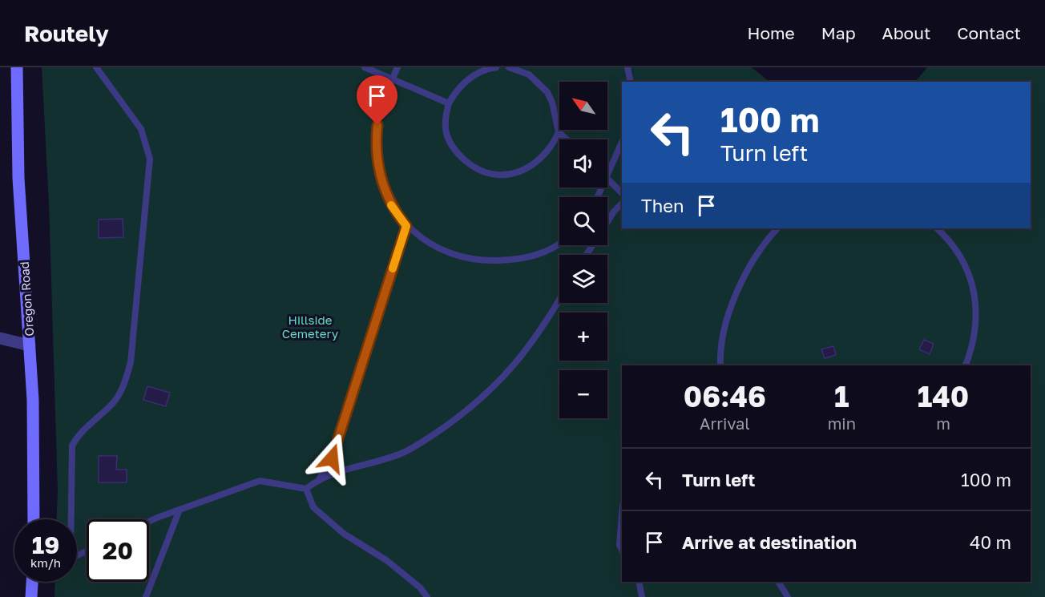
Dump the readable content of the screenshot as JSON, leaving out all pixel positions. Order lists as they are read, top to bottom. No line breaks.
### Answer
{"streets":{"street":["Oregon Road"]},"parks":["Hillside Cemetery"],"north":"top left","page":{"header":"Routely","nav":["Home","Map","About","Contact"],"map_buttons":["+","−"],"turn":["100 m","Turn left"],"then":"Then","eta":["06:46","Arrival","1","min","140","m"],"list":[{"name":"Turn left","value":"100 m"},{"name":"Arrive at destination","value":"40 m"}],"speed":"19 km/h","limit":"20"}}
